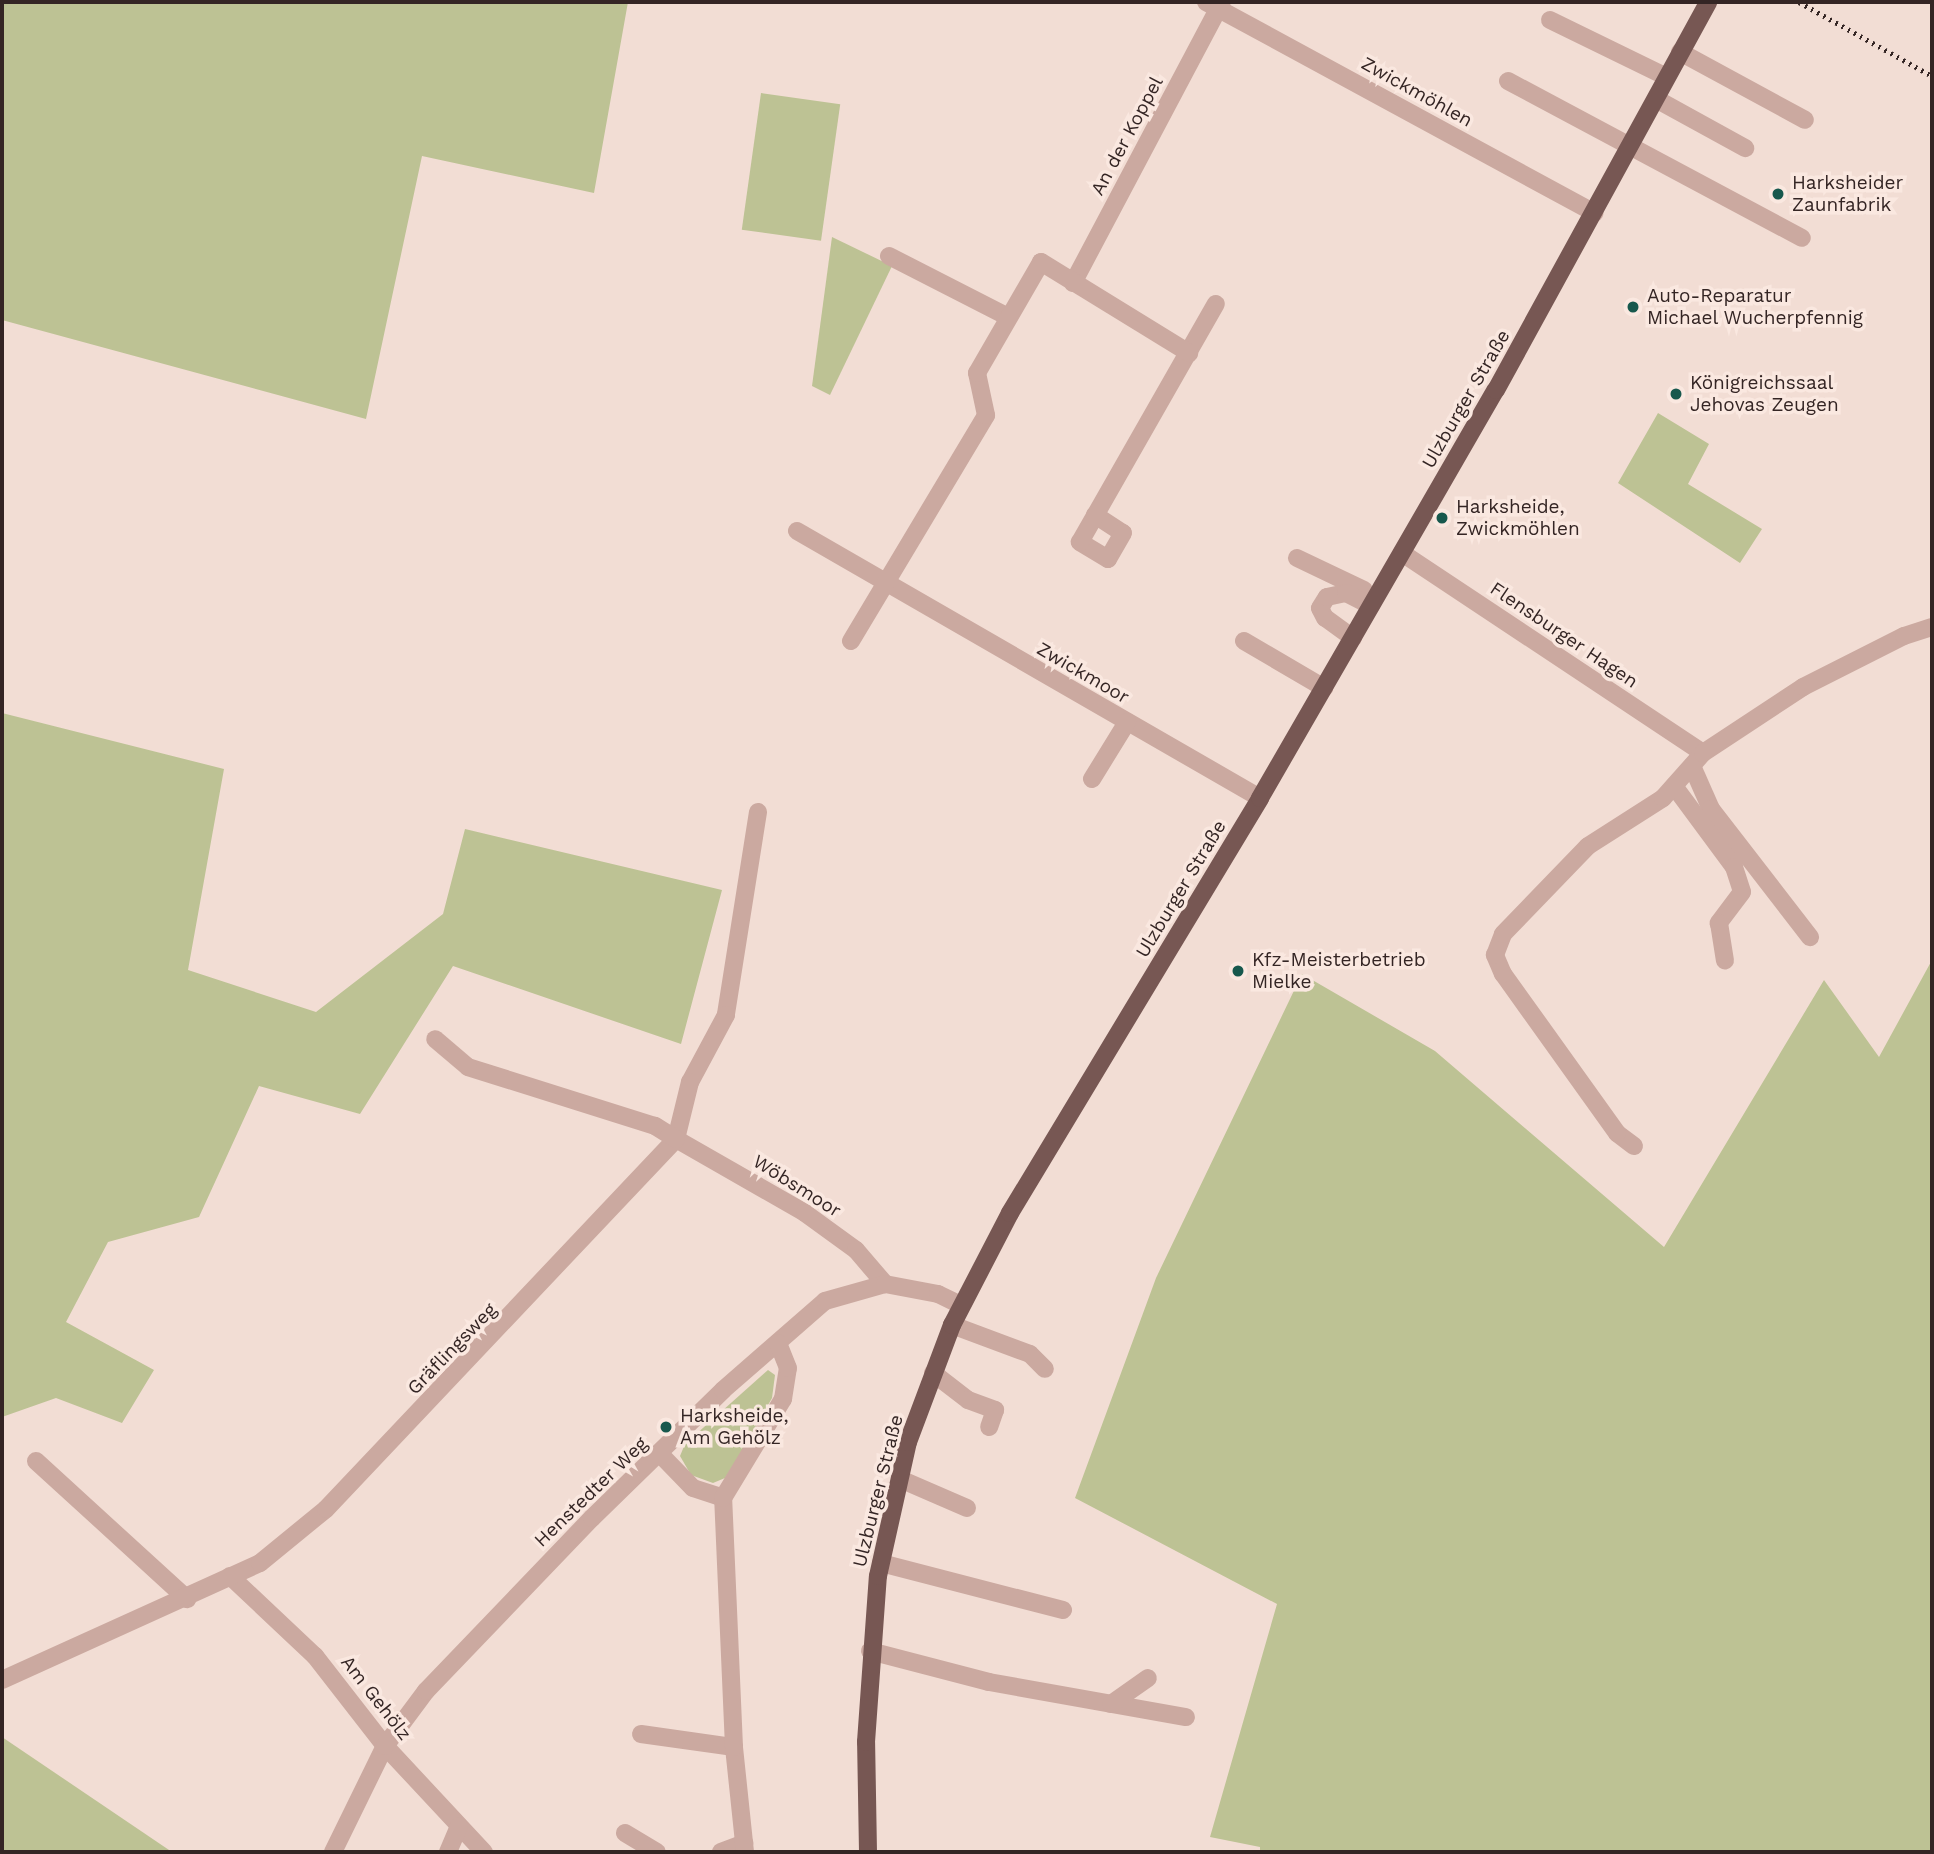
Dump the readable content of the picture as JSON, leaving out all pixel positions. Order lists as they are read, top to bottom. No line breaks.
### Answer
{"streets":{"main road":["Ulzburger Straße"],"street":["Zwickmöhlen","An der Koppel","Flensburger Hagen","Zwickmoor","Wöbsmoor","Gräflingsweg","Henstedter Weg","Am Gehölz"]},"crossings":[["Zwickmöhlen","An der Koppel"],["Zwickmöhlen","Ulzburger Straße"],["Ulzburger Straße","Flensburger Hagen"],["Ulzburger Straße","Zwickmoor"],["Ulzburger Straße","Henstedter Weg"],["Wöbsmoor","Gräflingsweg"],["Wöbsmoor","Henstedter Weg"],["Gräflingsweg","Am Gehölz"],["Henstedter Weg","Am Gehölz"]],"places":["Harksheider Zaunfabrik","Auto-Reparatur Michael Wucherpfennig","Königreichssaal Jehovas Zeugen","Harksheide, Zwickmöhlen","Kfz-Meisterbetrieb Mielke","Harksheide, Am Gehölz"]}
